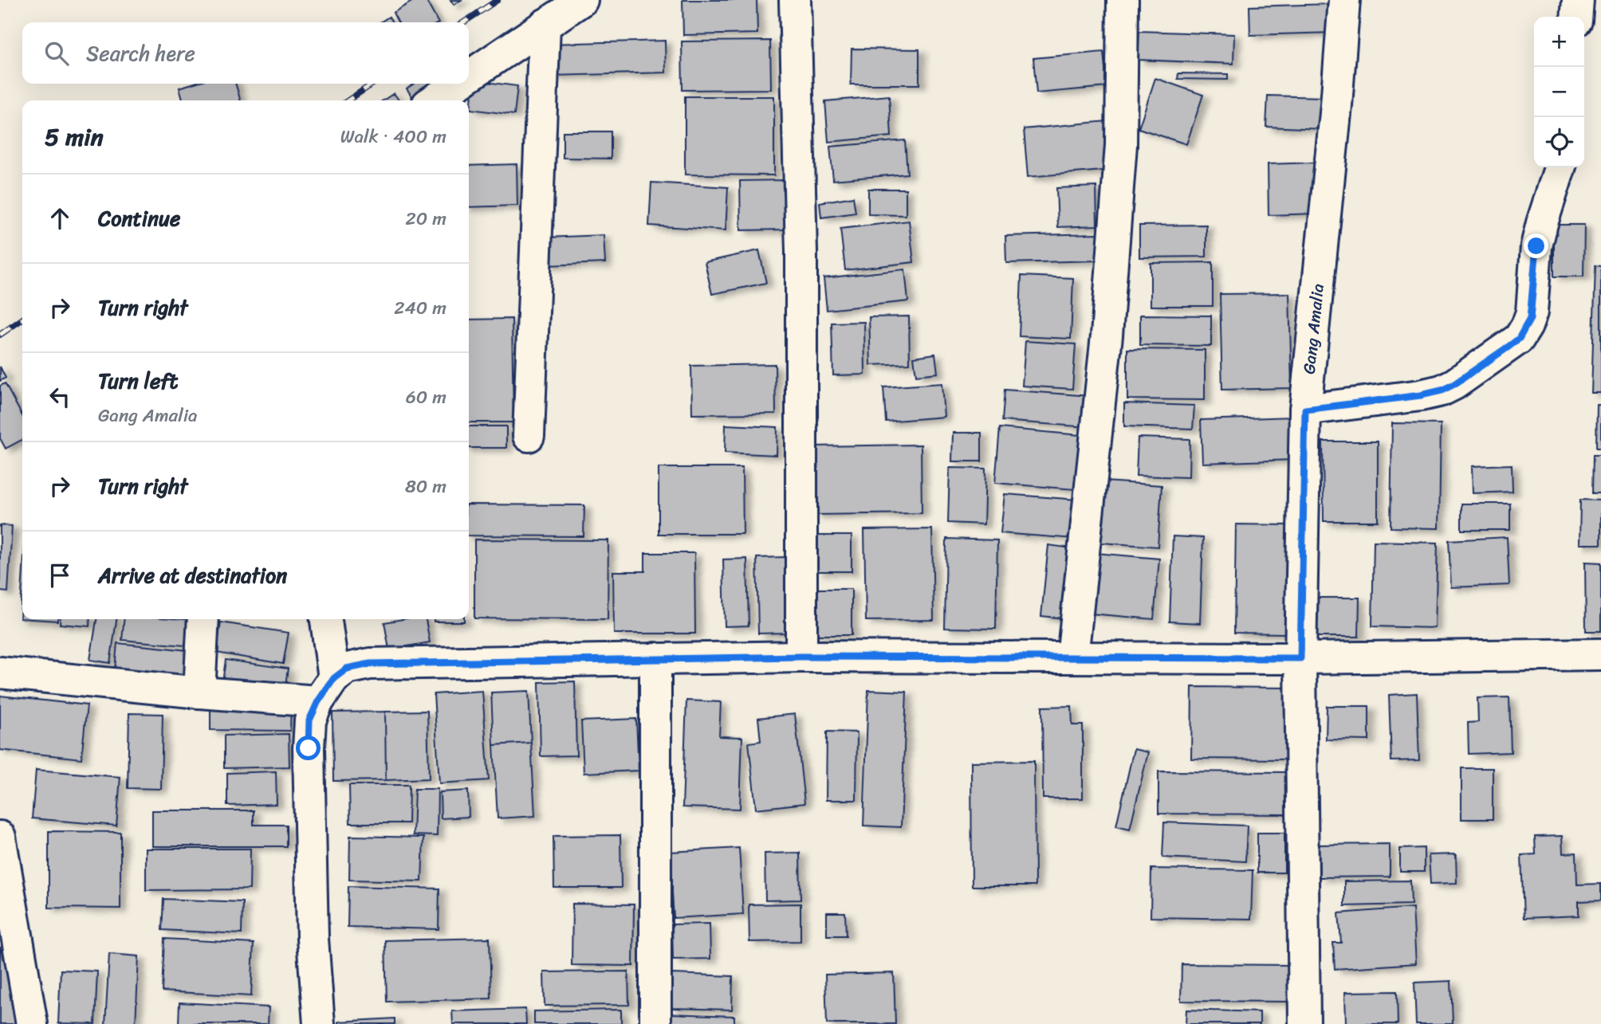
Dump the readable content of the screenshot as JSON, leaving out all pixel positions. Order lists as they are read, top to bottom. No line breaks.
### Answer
{"streets":{"street":["Gang Amalia"]},"page":{"map_buttons":["+","−"],"search":"Search here","heading":["5 min","Walk · 400 m"],"list":[["Continue","20 m"],["Turn right","240 m"],["Turn left","Gang Amalia","60 m"],["Turn right","80 m"],"Arrive at destination"]}}
